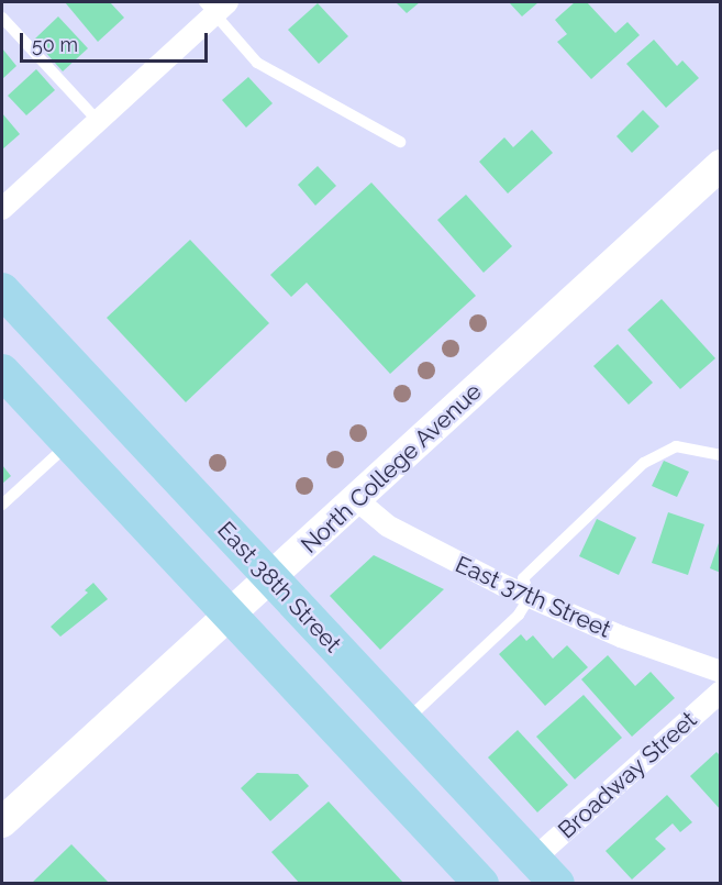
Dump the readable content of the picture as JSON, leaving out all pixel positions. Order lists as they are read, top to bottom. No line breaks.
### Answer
{"streets":{"main road":["North College Avenue","East 38th Street"],"street":["East 37th Street","Broadway Street"]},"crossings":[["North College Avenue","East 38th Street"],["North College Avenue","East 37th Street"],["East 38th Street","Broadway Street"]],"scale_bar":"50 m"}
